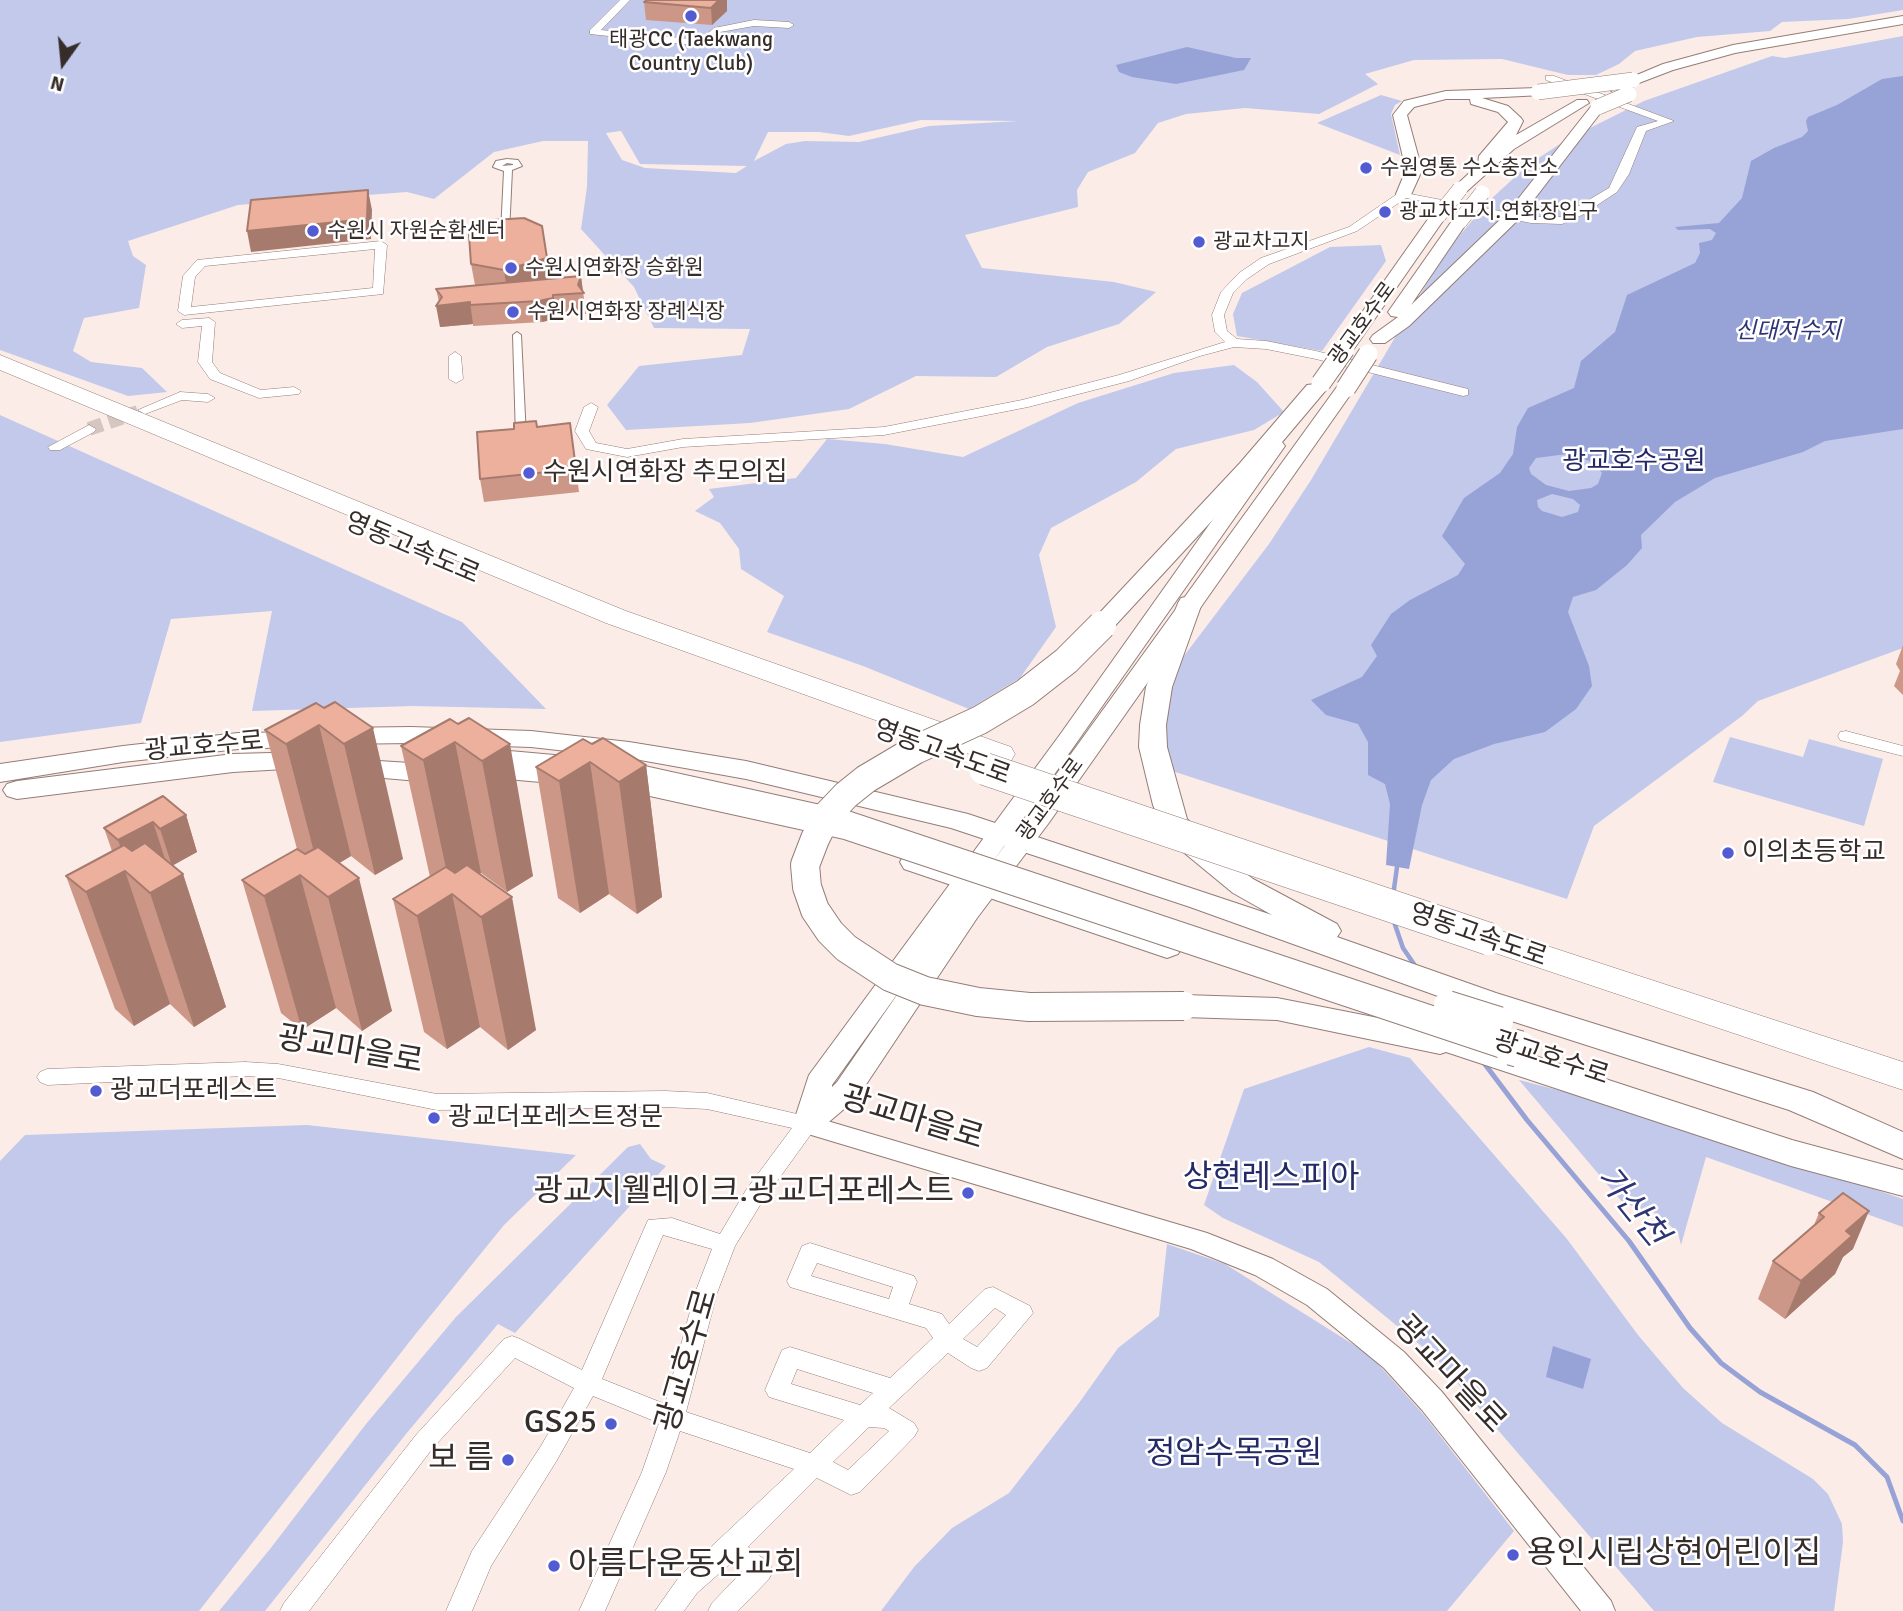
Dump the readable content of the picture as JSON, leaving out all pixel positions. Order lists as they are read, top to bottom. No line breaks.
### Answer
{"streets":{"highway":["광교호수로","영동고속도로"],"street":["광교마을로"]},"crossings":[["광교호수로","광교마을로"]],"water":["신대저수지","가산천"],"parks":["광교호수공원","상현레스피아","정암수목공원"],"places":["태광CC (Taekwang Country Club)","수원영통 수소충전소","광교차고지.연화장입구","수원시 자원순환센터","광교차고지","수원시연화장 승화원","수원시연화장 장례식장","수원시연화장 추모의집","이의초등학교","광교더포레스트","광교더포레스트정문","광교지웰레이크.광교더포레스트","GS25","보 름","용인시립상현어린이집","아름다운동산교회"],"north":"bottom"}
